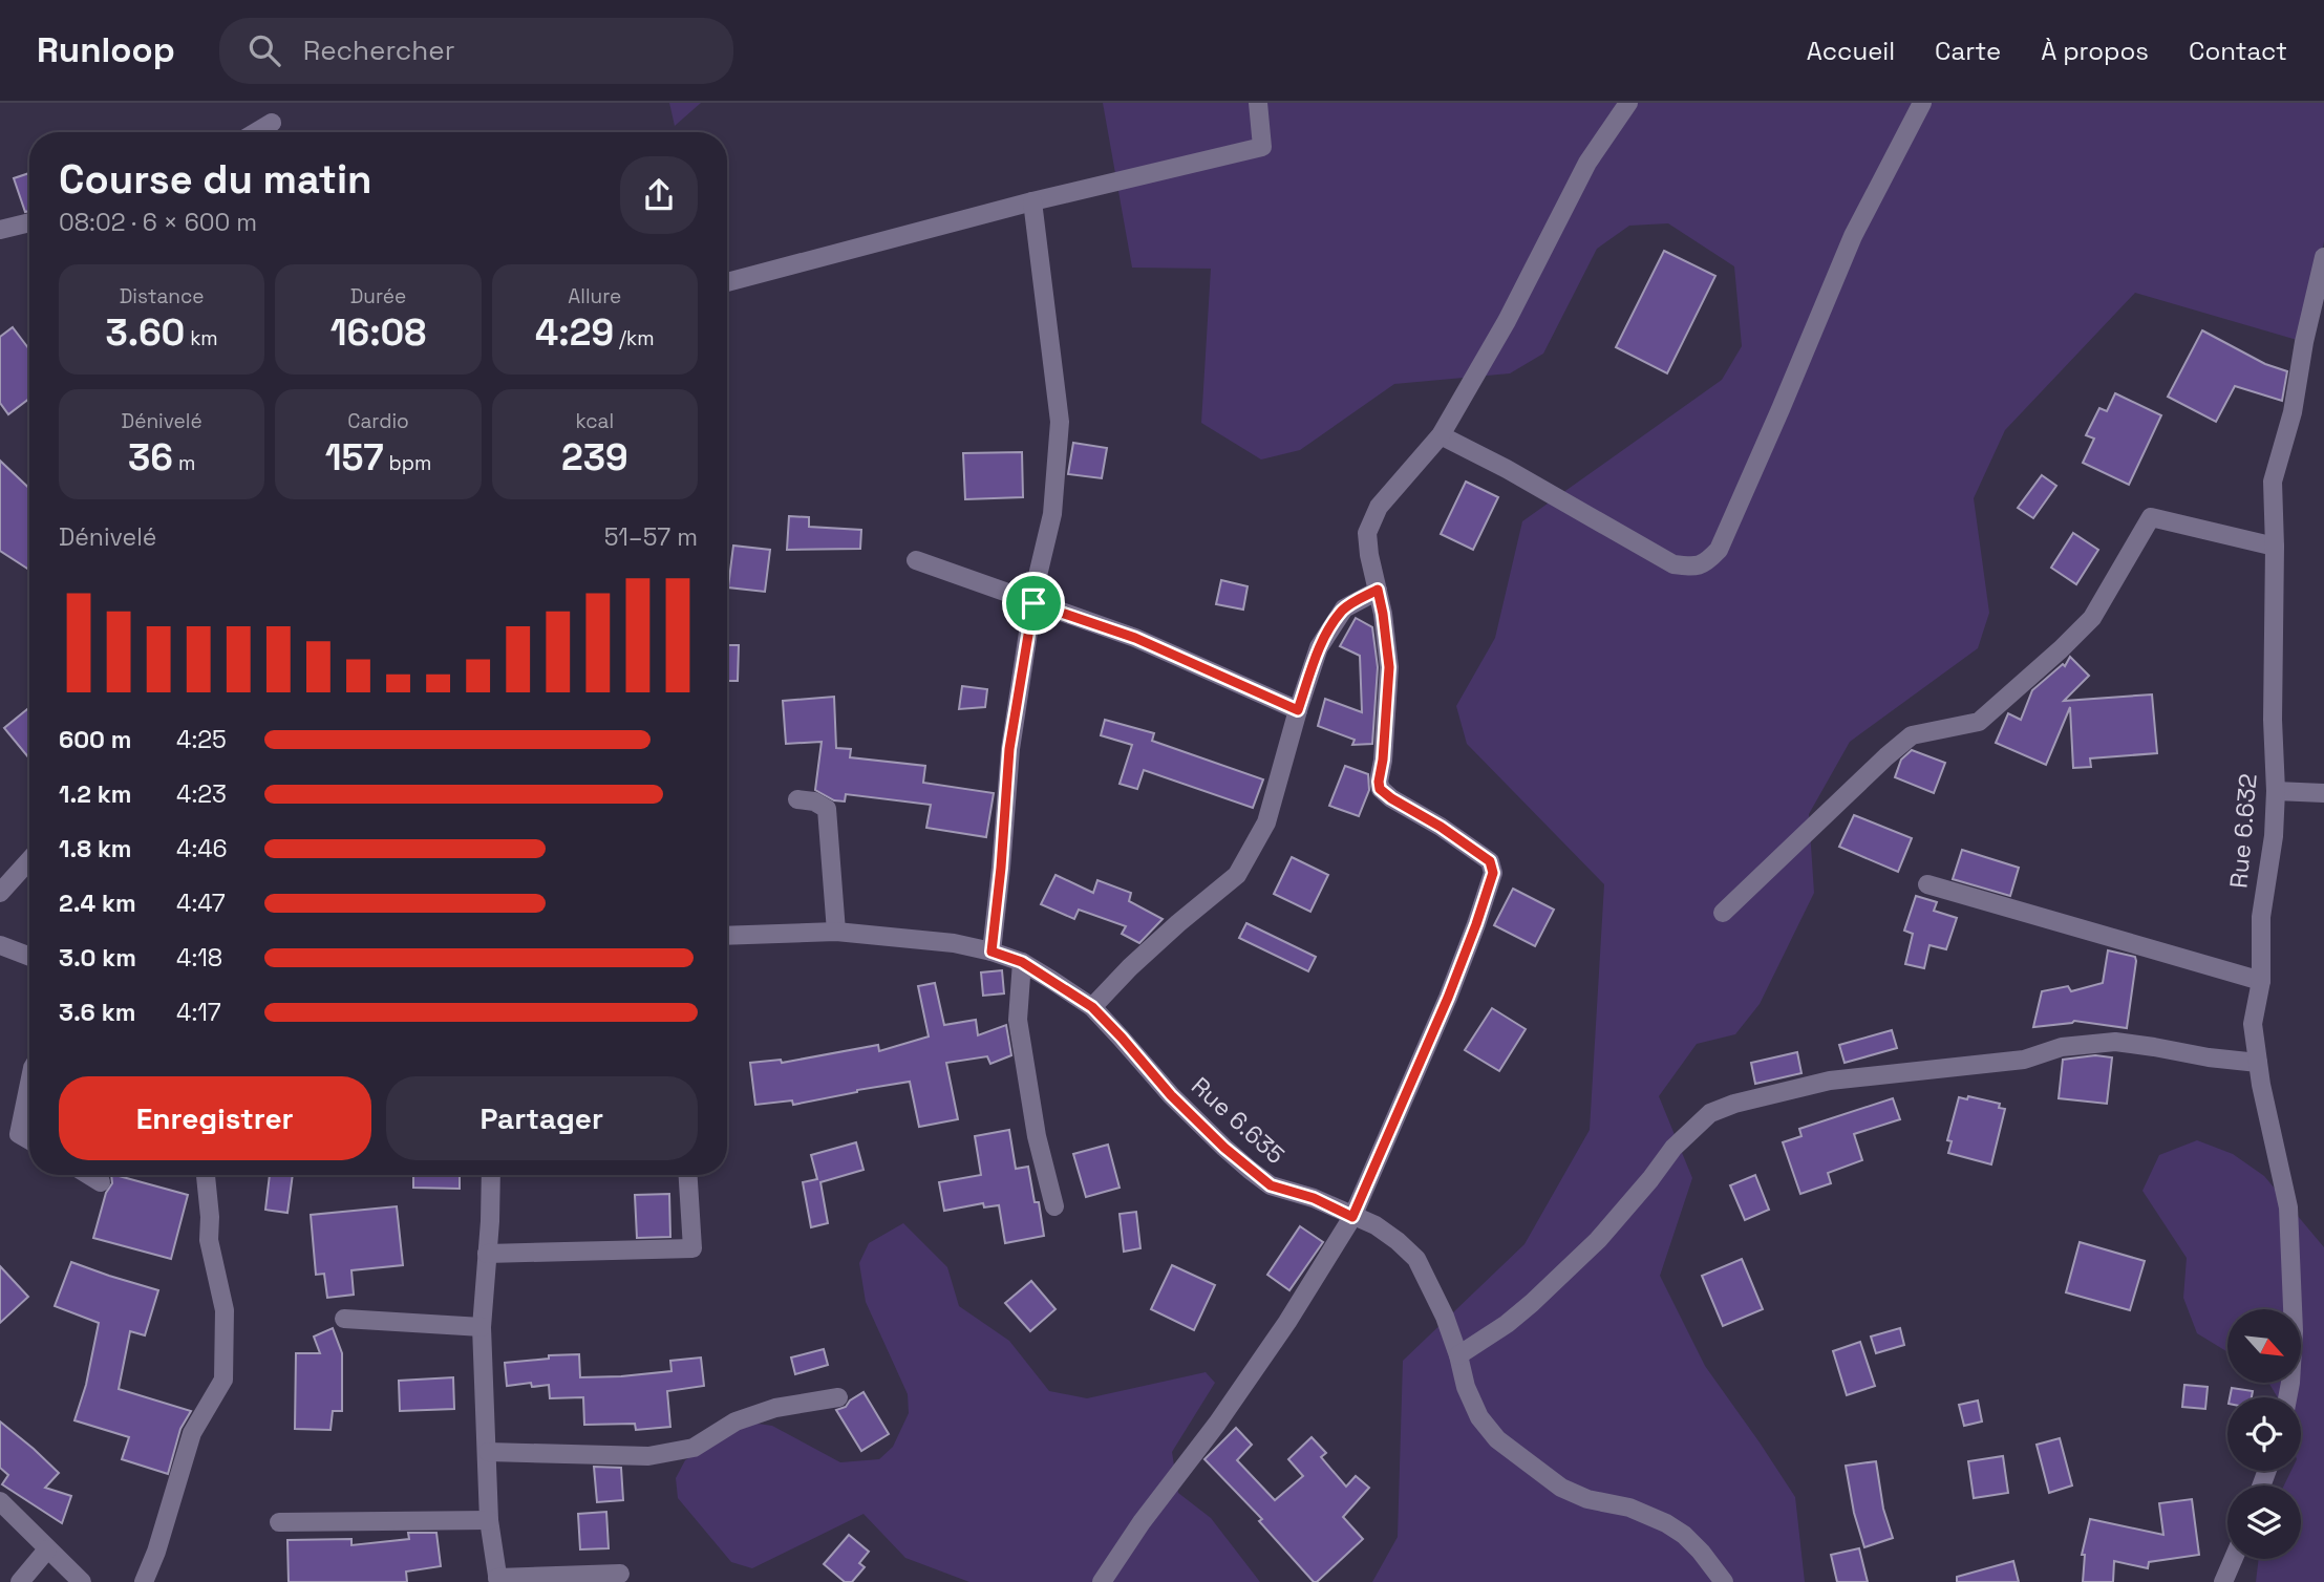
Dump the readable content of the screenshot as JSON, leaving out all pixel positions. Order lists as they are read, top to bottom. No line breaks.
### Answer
{"streets":{"street":["Rue 6.632","Rue 6.635"]},"north":"bottom right","page":{"header":"Runloop","search":"Rechercher","nav":["Accueil","Carte","À propos","Contact"],"heading":["Course du matin","08:02 · 6 × 600 m"],"stats":[["Distance","3.60 km"],["Durée","16:08"],["Allure","4:29 /km"],["Dénivelé","36 m"],["Cardio","157 bpm"],["kcal","239"]],"chart":["Dénivelé","51–57 m"],"list":[{"name":"600 m","note":"4:25"},{"name":"1.2 km","note":"4:23"},{"name":"1.8 km","note":"4:46"},{"name":"2.4 km","note":"4:47"},{"name":"3.0 km","note":"4:18"},{"name":"3.6 km","note":"4:17"}],"buttons":["Enregistrer","Partager"]}}
